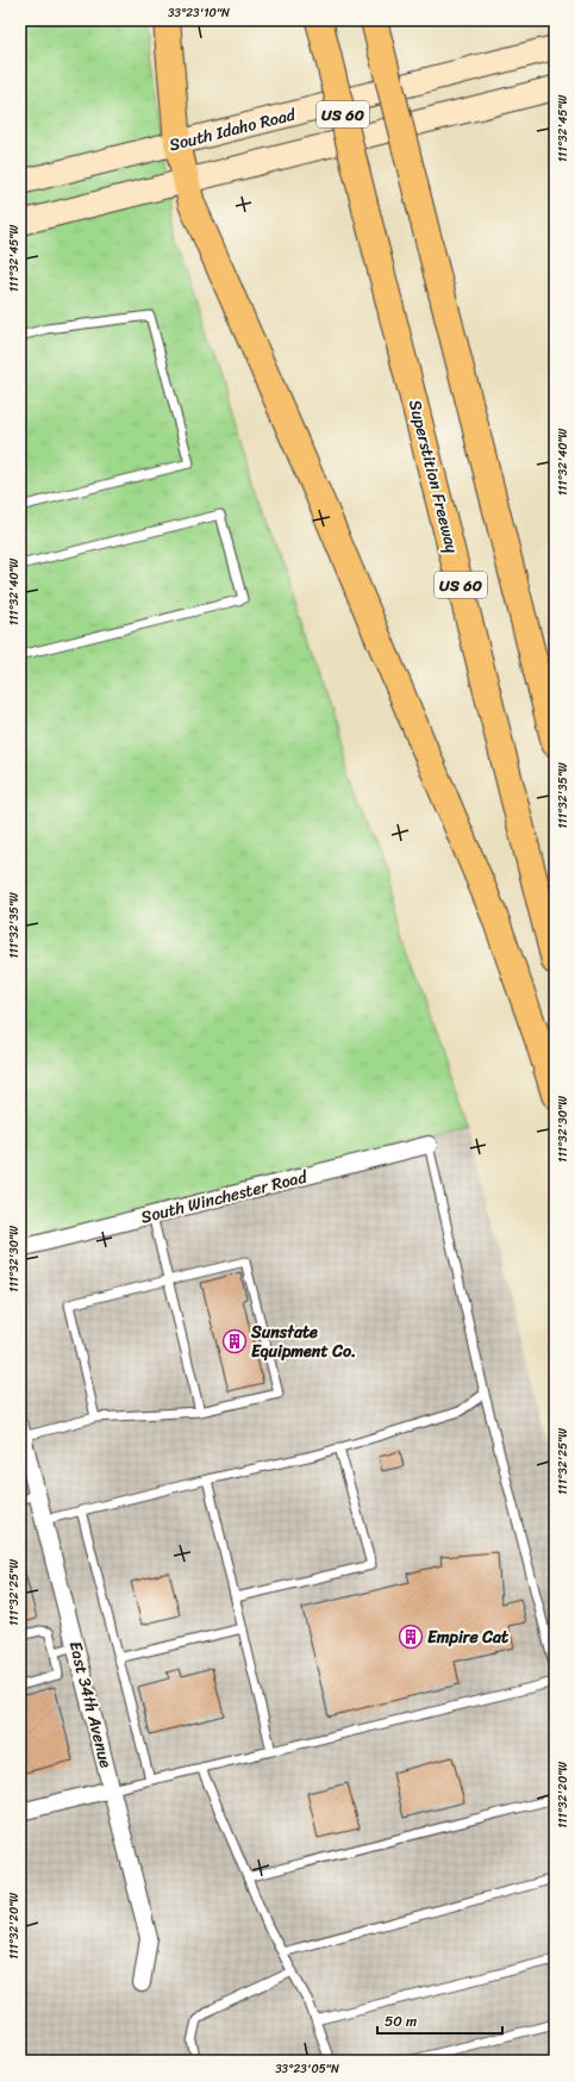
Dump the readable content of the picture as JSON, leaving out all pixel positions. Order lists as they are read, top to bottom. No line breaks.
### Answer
{"streets":{"highway":["US 60","Superstition Freeway"],"main road":["South Idaho Road"],"street":["South Winchester Road","East 34th Avenue"]},"places":{"building":["Sunstate Equipment Co.","Empire Cat"]},"scale_bar":"50 m","coordinates":["33°23'10\"N","111°32'45\"W","111°32'40\"W","111°32'35\"W","111°32'30\"W","111°32'25\"W","111°32'20\"W","33°23'05\"N"]}
